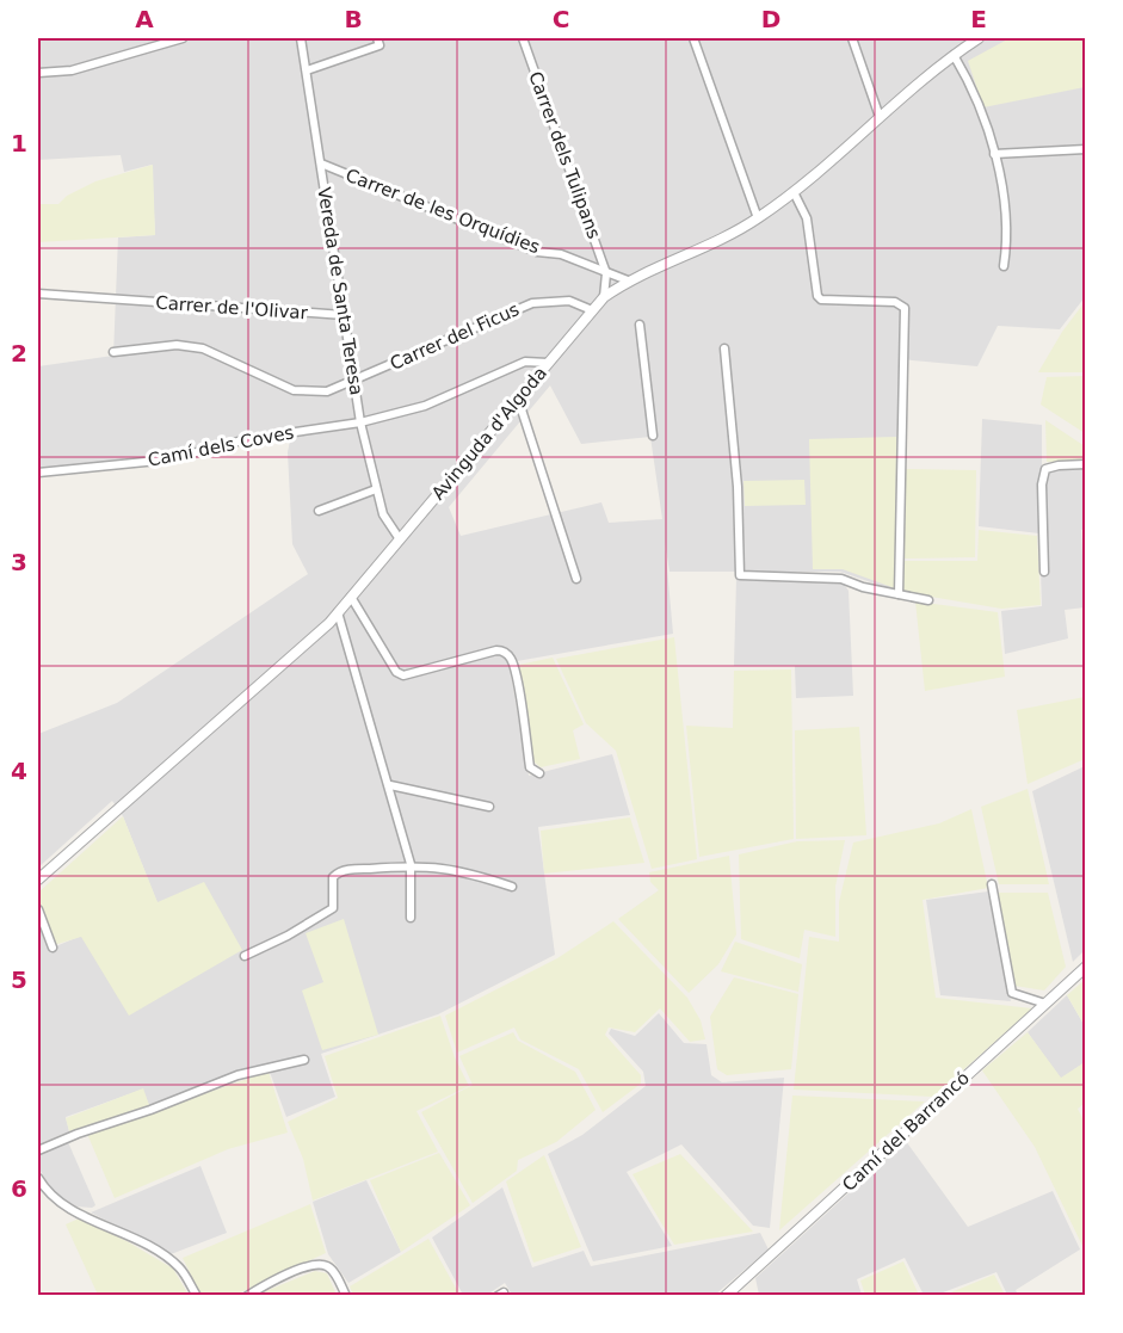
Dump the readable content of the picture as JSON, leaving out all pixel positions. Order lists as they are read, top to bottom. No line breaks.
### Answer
{"streets":{"street":["Carrer dels Tulipans","Carrer de les Orquídies","Vereda de Santa Teresa","Carrer de l'Olivar","Carrer del Ficus","Avinguda d'Algoda","Camí dels Coves","Camí del Barrancó"]},"crossings":[["Carrer dels Tulipans","Carrer de les Orquídies"],["Carrer dels Tulipans","Avinguda d'Algoda"],["Carrer de les Orquídies","Vereda de Santa Teresa"],["Vereda de Santa Teresa","Carrer de l'Olivar"],["Vereda de Santa Teresa","Carrer del Ficus"],["Vereda de Santa Teresa","Avinguda d'Algoda"],["Vereda de Santa Teresa","Camí dels Coves"],["Carrer del Ficus","Avinguda d'Algoda"],["Avinguda d'Algoda","Camí dels Coves"]],"grid":{"columns":["A","B","C","D","E"],"rows":["1","2","3","4","5","6"]}}
